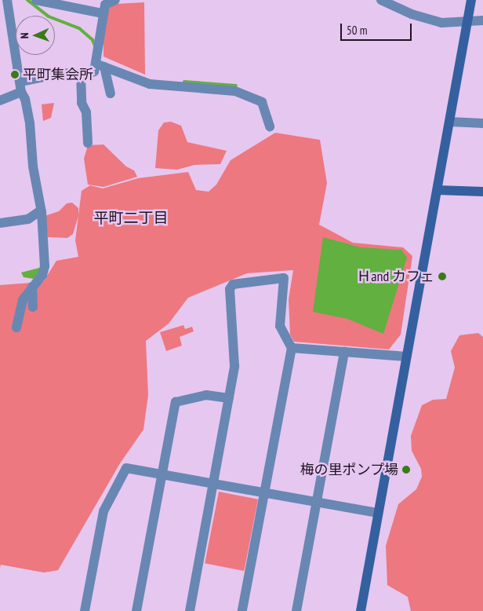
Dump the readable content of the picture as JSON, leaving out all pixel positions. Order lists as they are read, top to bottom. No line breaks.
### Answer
{"districts":["平町二丁目"],"places":["平町集会所","Ｈand カフェ","梅の里ポンプ場"],"scale_bar":"50 m","north":"left"}
